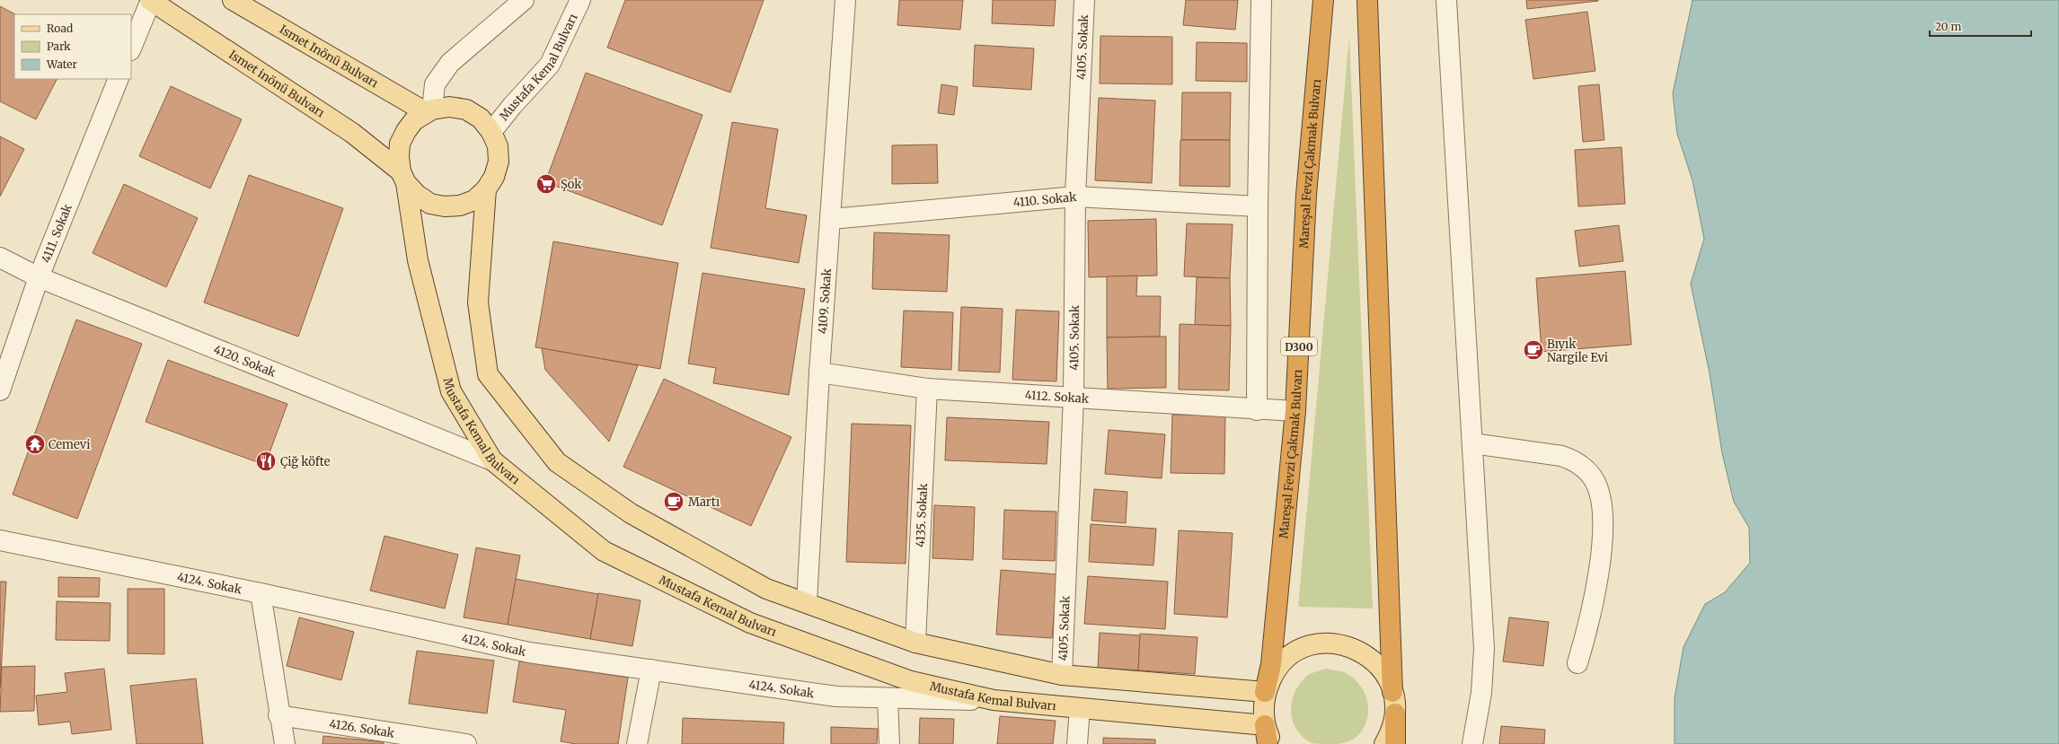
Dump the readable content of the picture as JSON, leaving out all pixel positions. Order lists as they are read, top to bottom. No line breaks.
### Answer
{"streets":{"highway":["Mareşal Fevzi Çakmak Bulvarı","D300"],"main road":["Ismet Inönü Bulvarı","Mustafa Kemal Bulvarı","Ismet inönü Bulvarı"],"street":["4105. Sokak","4110. Sokak","4111. Sokak","4109. Sokak","4120. Sokak","4112. Sokak","4135. Sokak","4124. Sokak","4126. Sokak"]},"crossings":[["4105. Sokak","4110. Sokak"],["4105. Sokak","4112. Sokak"],["Ismet Inönü Bulvarı","Mustafa Kemal Bulvarı"],["Ismet Inönü Bulvarı","Ismet inönü Bulvarı"],["Mustafa Kemal Bulvarı","Ismet inönü Bulvarı"],["Mustafa Kemal Bulvarı","4120. Sokak"],["Mustafa Kemal Bulvarı","4124. Sokak"],["Mareşal Fevzi Çakmak Bulvarı","4112. Sokak"],["4110. Sokak","4109. Sokak"],["4111. Sokak","4120. Sokak"],["4109. Sokak","4112. Sokak"],["4112. Sokak","4135. Sokak"]],"places":{"supermarket":["Şok"],"cafe":["Bıyık Nargile Evi","Martı"],"temple":["Cemevi"],"restaurant":["Çiğ köfte"]},"legend":["Road","Park","Water"],"scale_bar":"20 m"}
